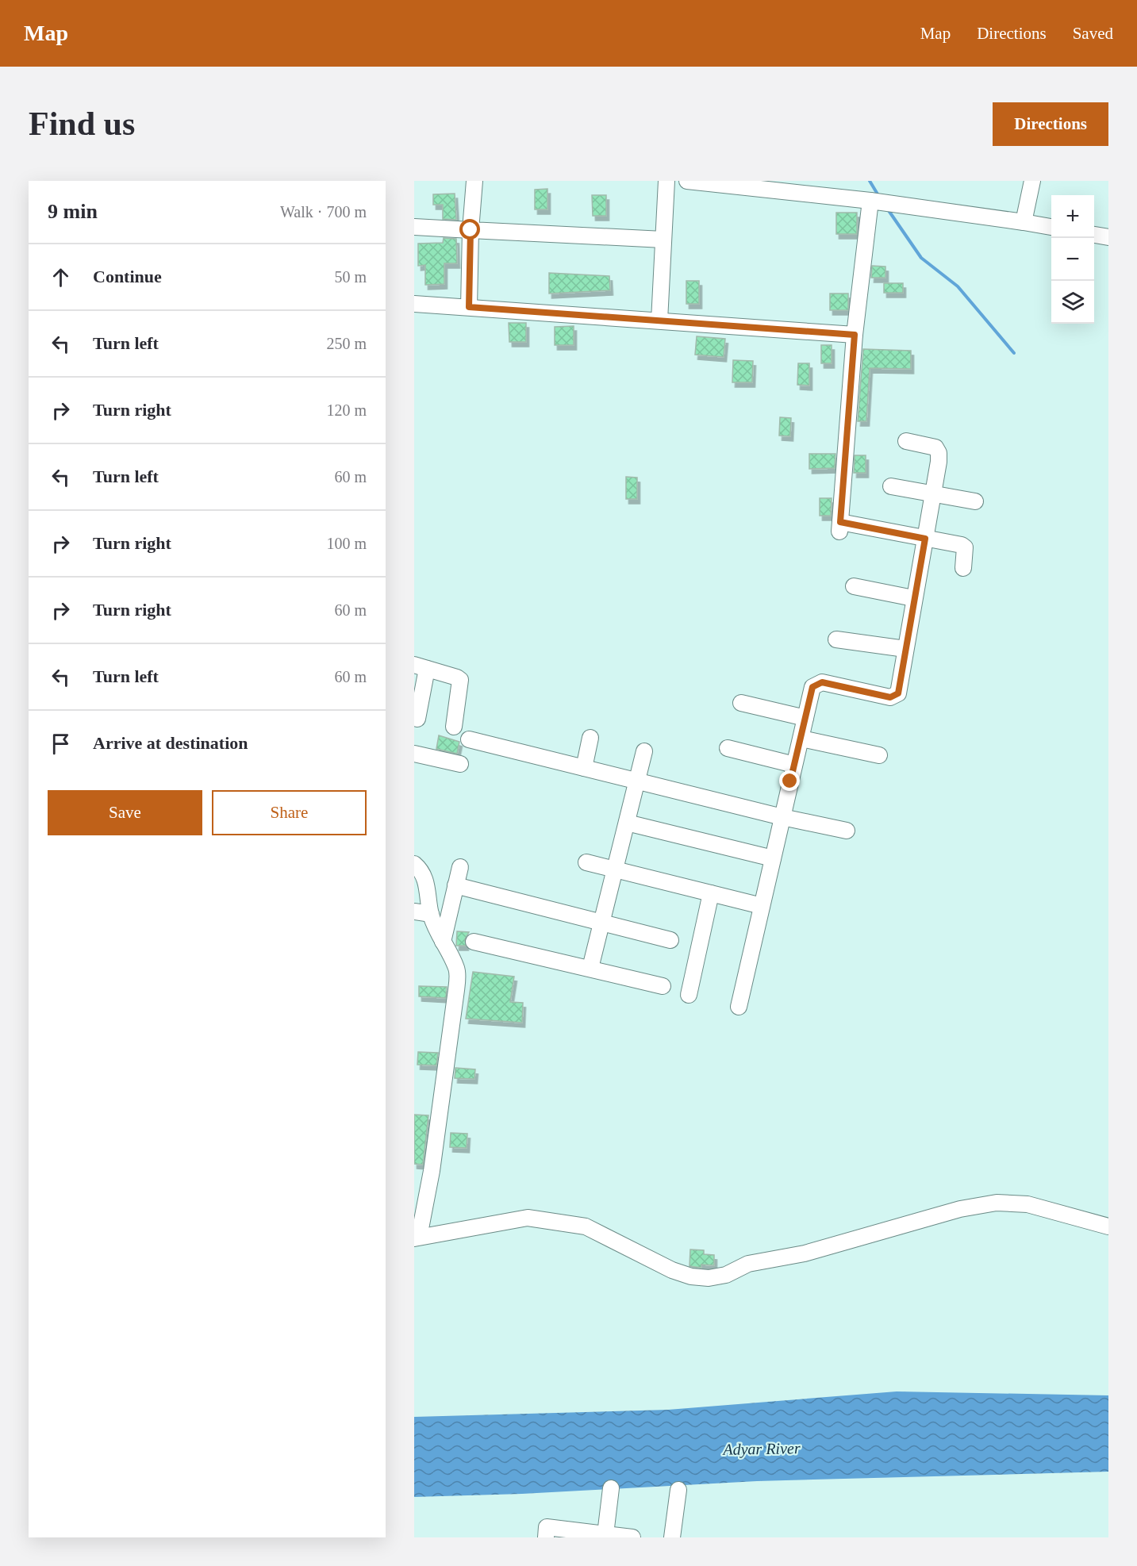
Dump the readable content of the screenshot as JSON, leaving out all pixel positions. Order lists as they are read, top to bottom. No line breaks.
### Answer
{"water":["Adyar River"],"page":{"header":"Map","nav":["Map","Directions","Saved"],"buttons":["Directions",["Save","Share"]],"title":"Find us","heading":["9 min","Walk · 700 m"],"map_buttons":["+","−"],"list":[["Continue","50 m"],["Turn left","250 m"],["Turn right","120 m"],["Turn left","60 m"],["Turn right","100 m"],["Turn right","60 m"],["Turn left","60 m"],"Arrive at destination"]}}
